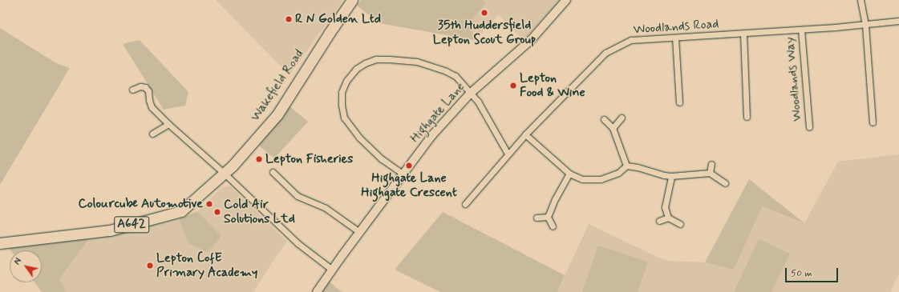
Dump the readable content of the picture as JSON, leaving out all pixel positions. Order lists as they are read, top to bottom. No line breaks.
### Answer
{"streets":{"highway":["Wakefield Road","A642"],"street":["Woodlands Road","Woodlands Way","Highgate Lane"]},"crossings":[["Woodlands Road","Woodlands Way"]],"places":["35th Huddersfield Lepton Scout Group","R N Golden Ltd","Lepton Food & Wine","Lepton Fisheries","Highgate Lane Highgate Crescent","Colourcube Automotive","Cold Air Solutions Ltd","Lepton CofE Primary Academy"],"scale_bar":"50 m","north":"top left"}
